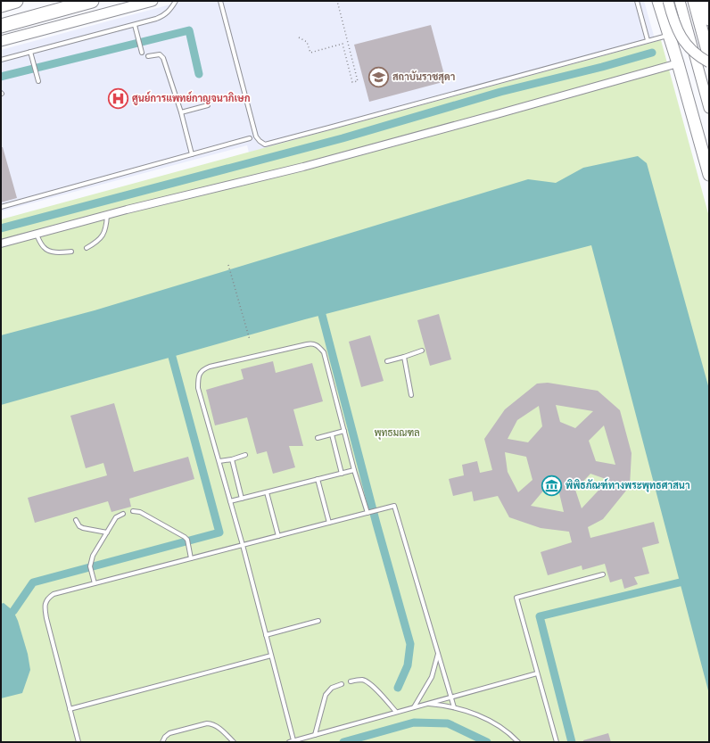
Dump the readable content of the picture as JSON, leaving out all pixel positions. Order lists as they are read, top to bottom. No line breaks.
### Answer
{"parks":["พุทธมณฑล"],"places":{"school or university":["สถาบันราชสุดา"],"hospital":["ศูนย์การแพทย์กาญจนาภิเษก"],"museum":["พิพิธภัณฑ์ทางพระพุทธศาสนา"]}}
